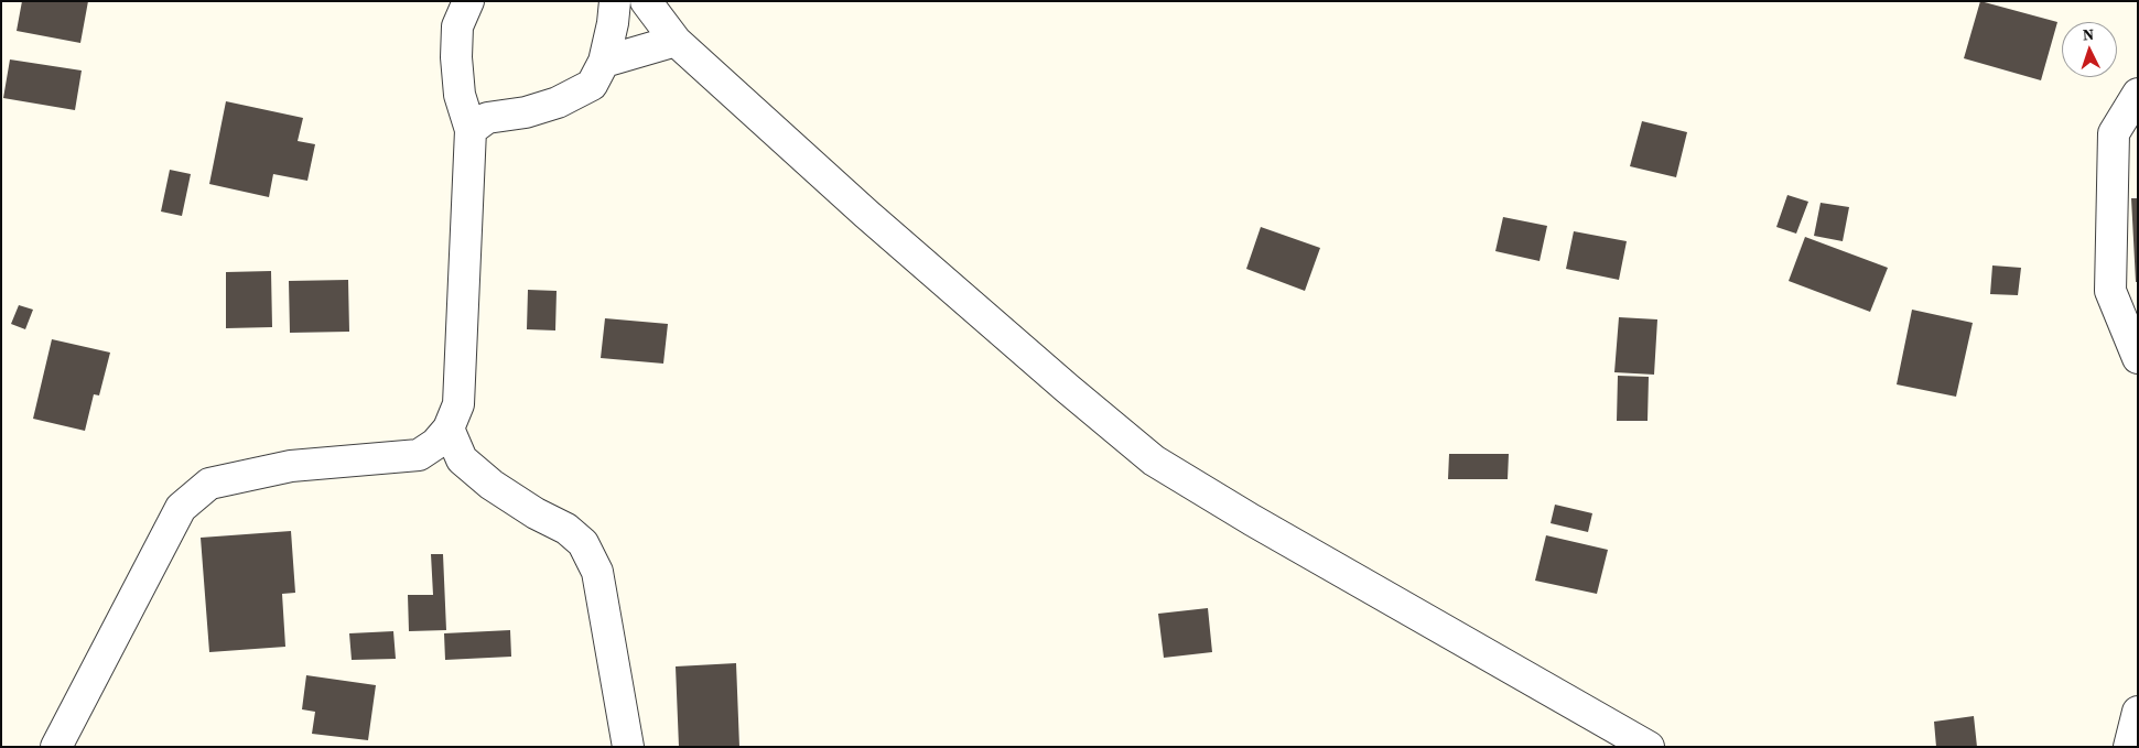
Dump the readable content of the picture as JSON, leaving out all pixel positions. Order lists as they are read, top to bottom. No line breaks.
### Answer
{"north":"top"}
